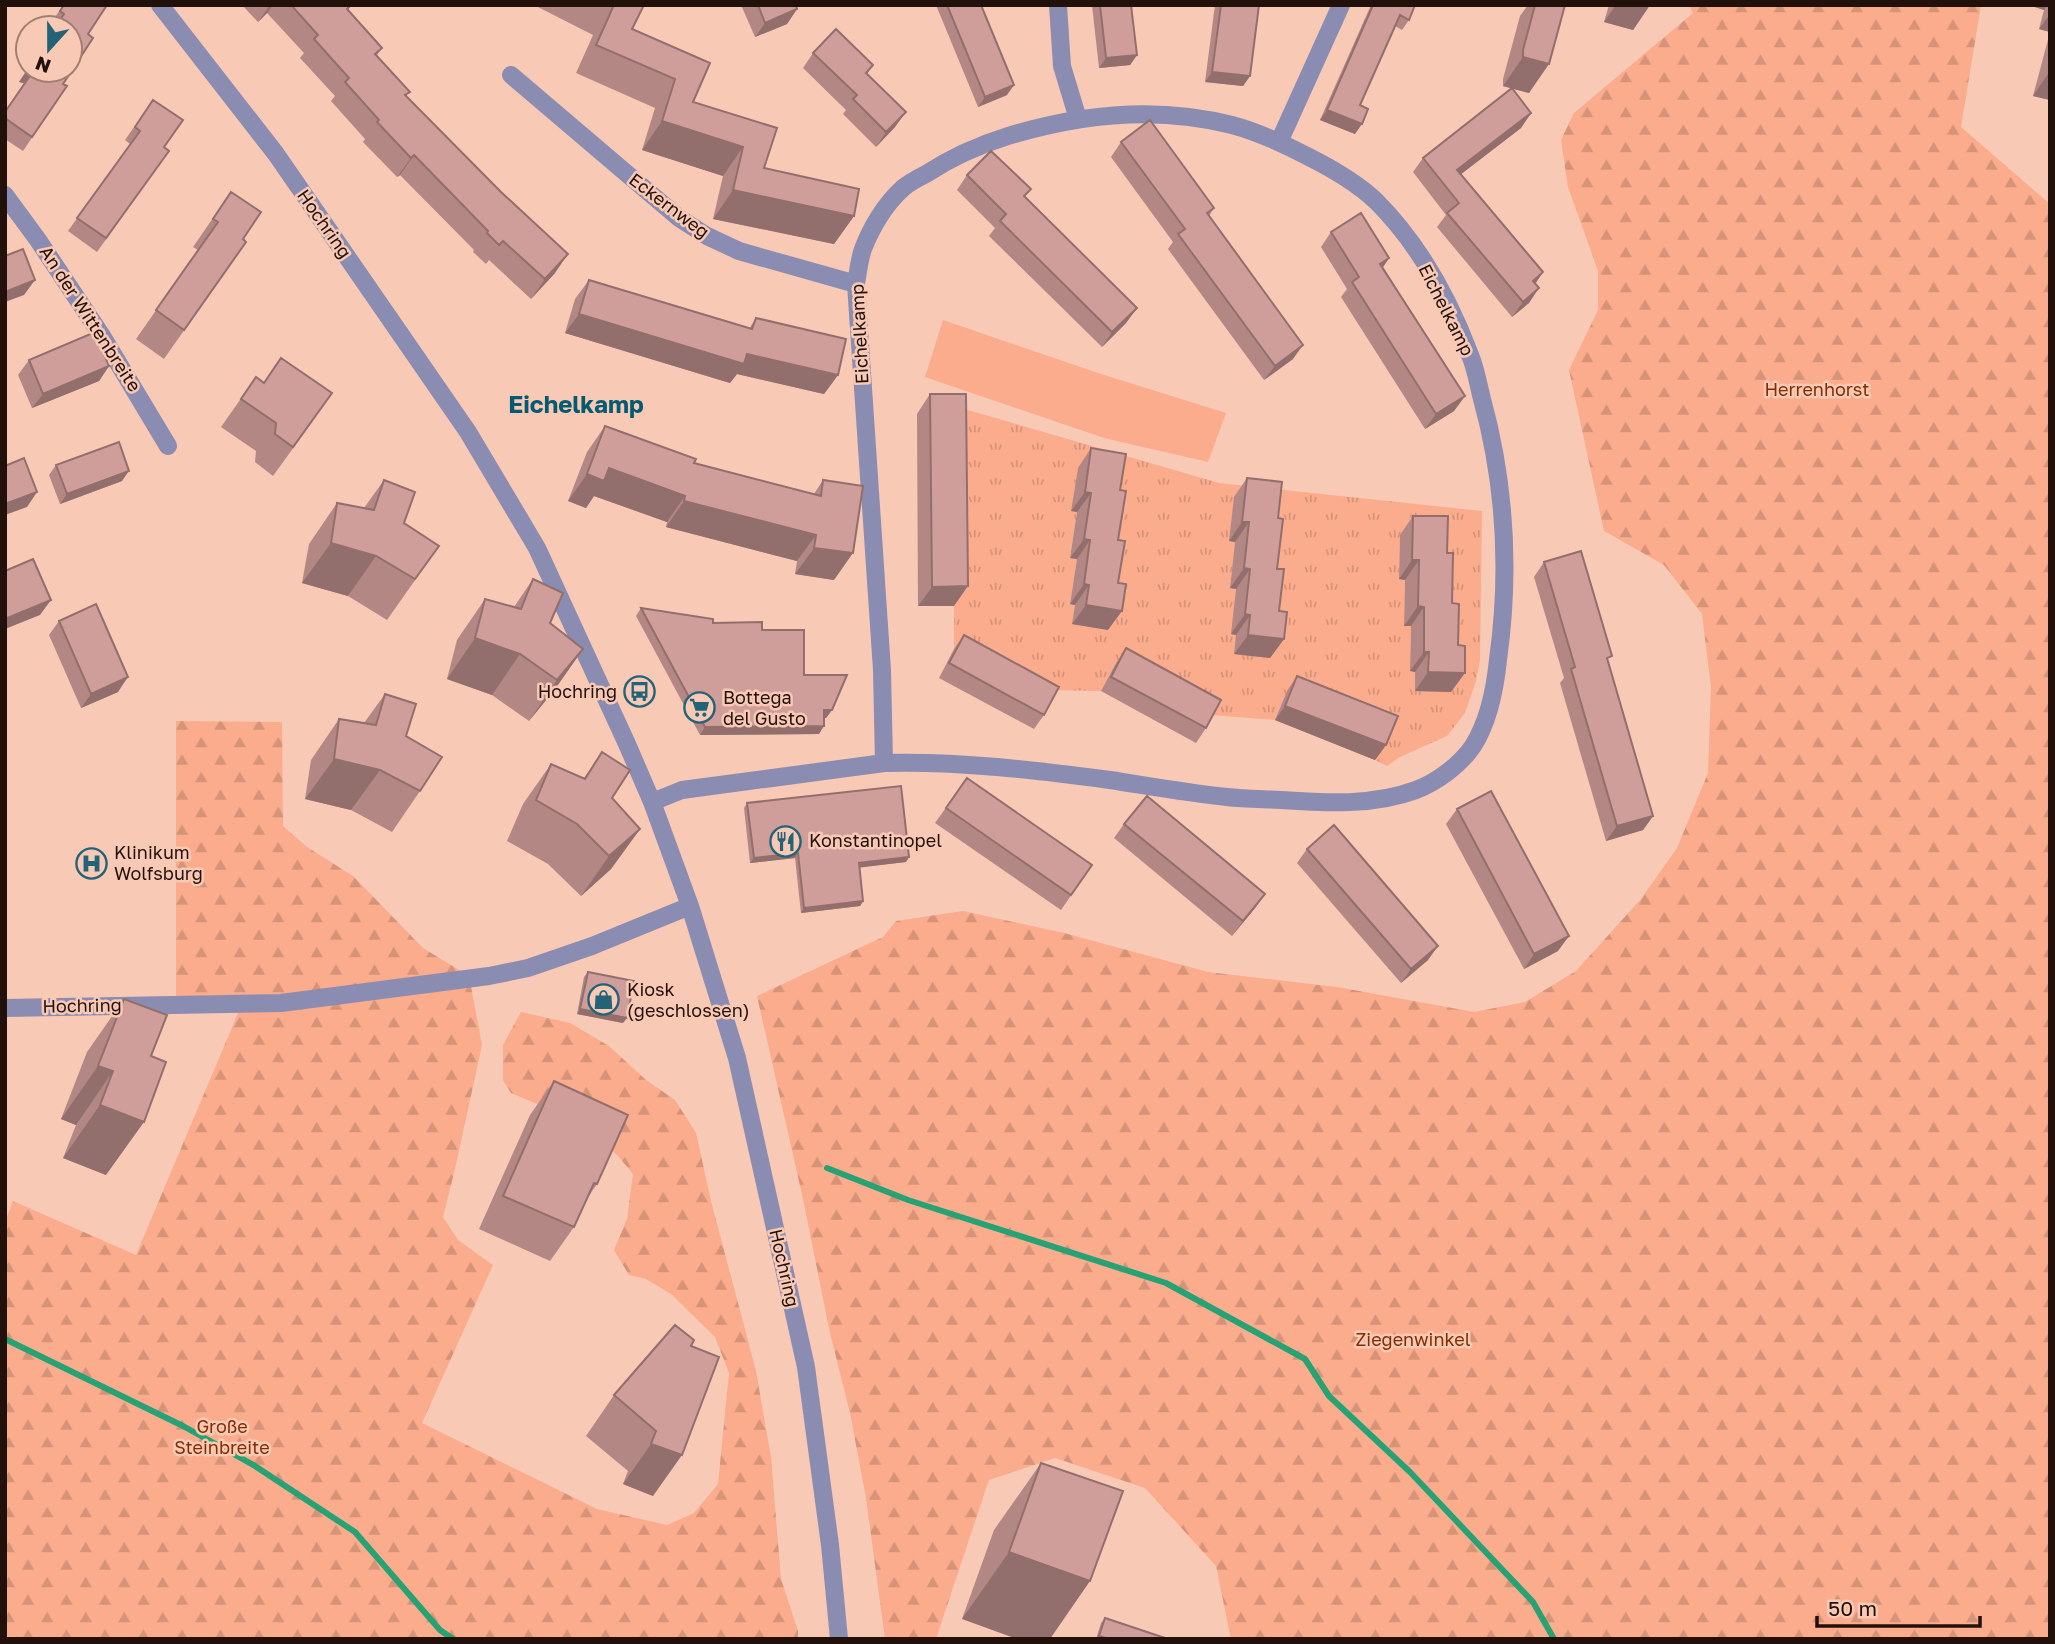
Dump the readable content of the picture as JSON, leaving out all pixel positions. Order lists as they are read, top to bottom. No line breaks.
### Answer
{"streets":{"street":["Eckernweg","Hochring","Eichelkamp","An der Wittenbreite"]},"crossings":[["Eckernweg","Eichelkamp"],["Hochring","Eichelkamp"]],"districts":["Eichelkamp"],"parks":["Herrenhorst","Ziegenwinkel","Große Steinbreite"],"places":{"bus stop":["Hochring"],"supermarket":["Bottega del Gusto"],"restaurant":["Konstantinopel"],"hospital":["Klinikum Wolfsburg"],"shop":["Kiosk (geschlossen)"]},"scale_bar":"50 m","north":"bottom"}
